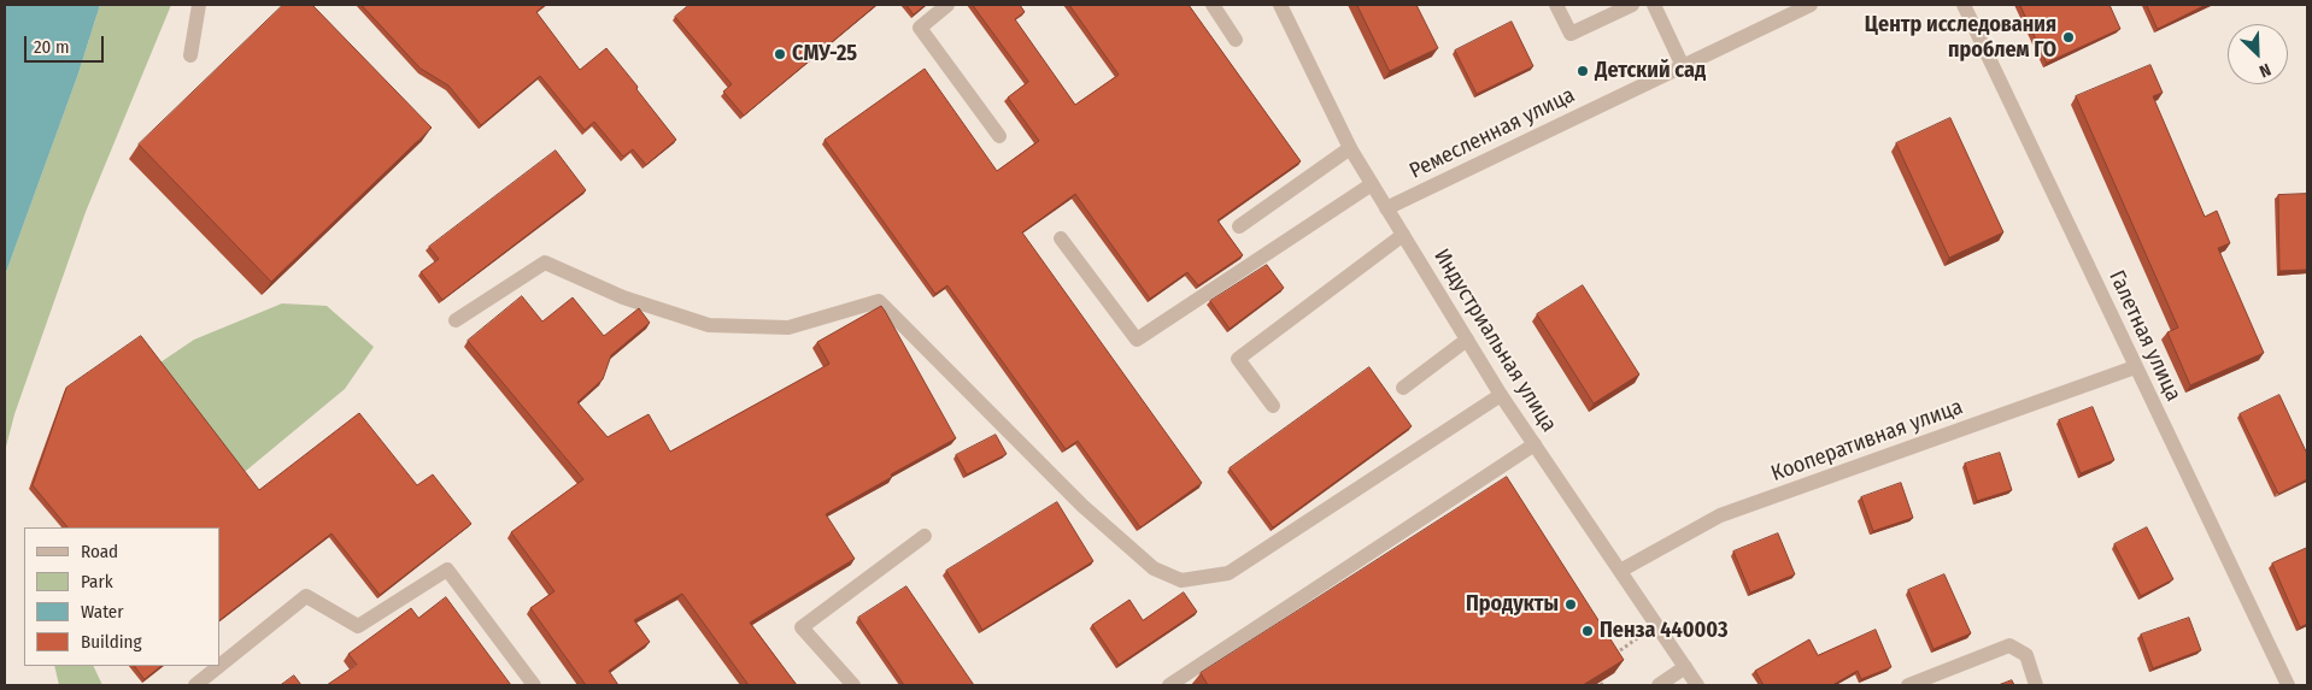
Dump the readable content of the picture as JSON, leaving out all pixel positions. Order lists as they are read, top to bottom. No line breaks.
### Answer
{"streets":{"street":["Ремесленная улица","Галетная улица","Индустриальная улица","Кооперативная улица"]},"crossings":[["Ремесленная улица","Индустриальная улица"],["Галетная улица","Кооперативная улица"],["Индустриальная улица","Кооперативная улица"]],"places":["Центр исследования проблем ГО","СМУ-25","Детский сад","Продукты","Пенза 440003"],"legend":["Road","Park","Water","Building"],"scale_bar":"20 m","north":"bottom right"}
